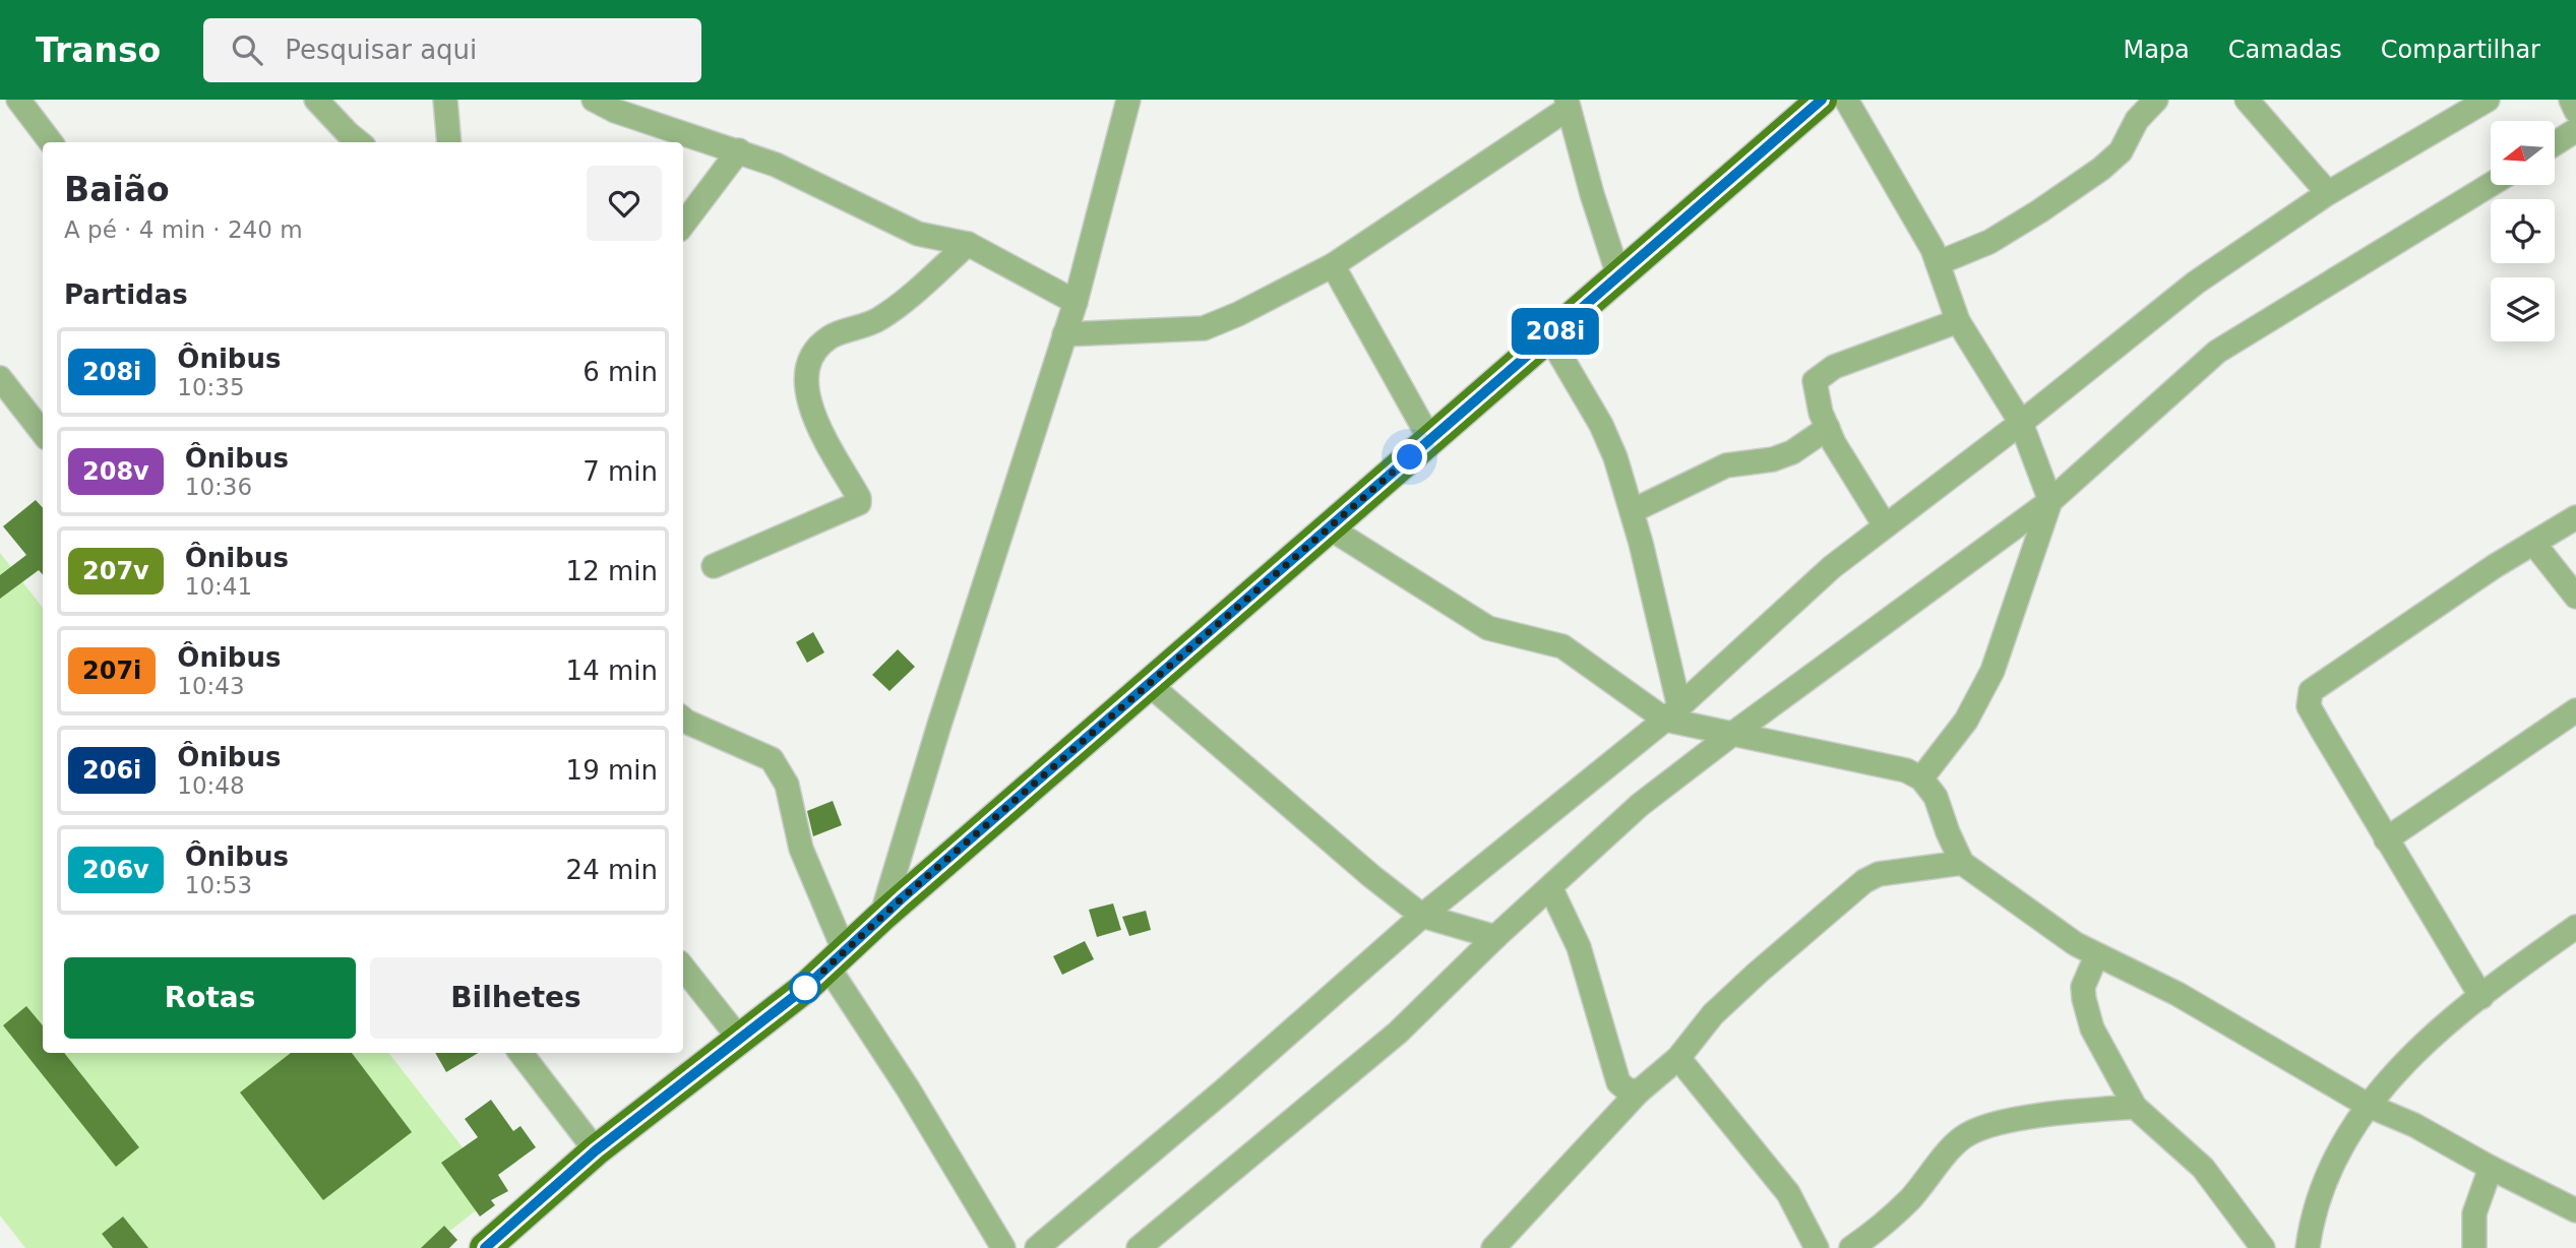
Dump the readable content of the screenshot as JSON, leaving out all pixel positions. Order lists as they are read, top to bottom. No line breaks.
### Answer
{"lines":["bus line 208i"],"north":"left","page":{"header":"Transo","search":"Pesquisar aqui","nav":["Mapa","Camadas","Compartilhar"],"on_map":"208i","heading":[["Baião","A pé · 4 min · 240 m"],"Partidas"],"list":[{"mark":"208i","name":"Ônibus","note":"10:35","value":"6 min"},{"mark":"208v","name":"Ônibus","note":"10:36","value":"7 min"},{"mark":"207v","name":"Ônibus","note":"10:41","value":"12 min"},{"mark":"207i","name":"Ônibus","note":"10:43","value":"14 min"},{"mark":"206i","name":"Ônibus","note":"10:48","value":"19 min"},{"mark":"206v","name":"Ônibus","note":"10:53","value":"24 min"}],"buttons":["Rotas","Bilhetes"]}}
